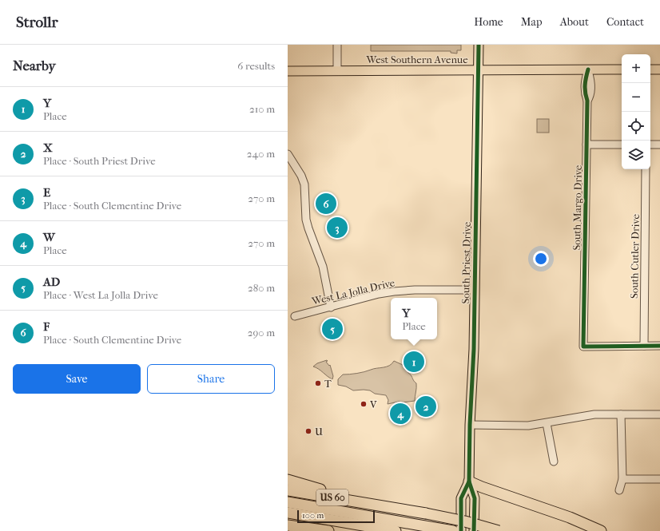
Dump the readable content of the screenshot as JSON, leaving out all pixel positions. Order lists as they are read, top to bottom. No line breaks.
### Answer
{"streets":{"highway":["US 60"],"main road":["West Southern Avenue","South Priest Drive"],"street":["South Margo Drive","South Cutler Drive","West La Jolla Drive"]},"crossings":[["West Southern Avenue","South Margo Drive"],["West Southern Avenue","South Priest Drive"],["South Margo Drive","South Cutler Drive"],["South Priest Drive","West La Jolla Drive"]],"places":["T","V","U"],"scale_bar":"100 m","page":{"header":"Strollr","nav":["Home","Map","About","Contact"],"heading":["Nearby","6 results"],"map_buttons":["+","−"],"list":[{"mark":"1","name":"Y","note":"Place","value":"210 m"},{"mark":"2","name":"X","note":"Place · South Priest Drive","value":"240 m"},{"mark":"3","name":"E","note":"Place · South Clementine Drive","value":"270 m"},{"mark":"4","name":"W","note":"Place","value":"270 m"},{"mark":"5","name":"AD","note":"Place · West La Jolla Drive","value":"280 m"},{"mark":"6","name":"F","note":"Place · South Clementine Drive","value":"290 m"}],"pins":["6","3","5","1","2","4"],"popup":["Y","Place"],"buttons":["Save","Share"],"scale":"100 m"}}
